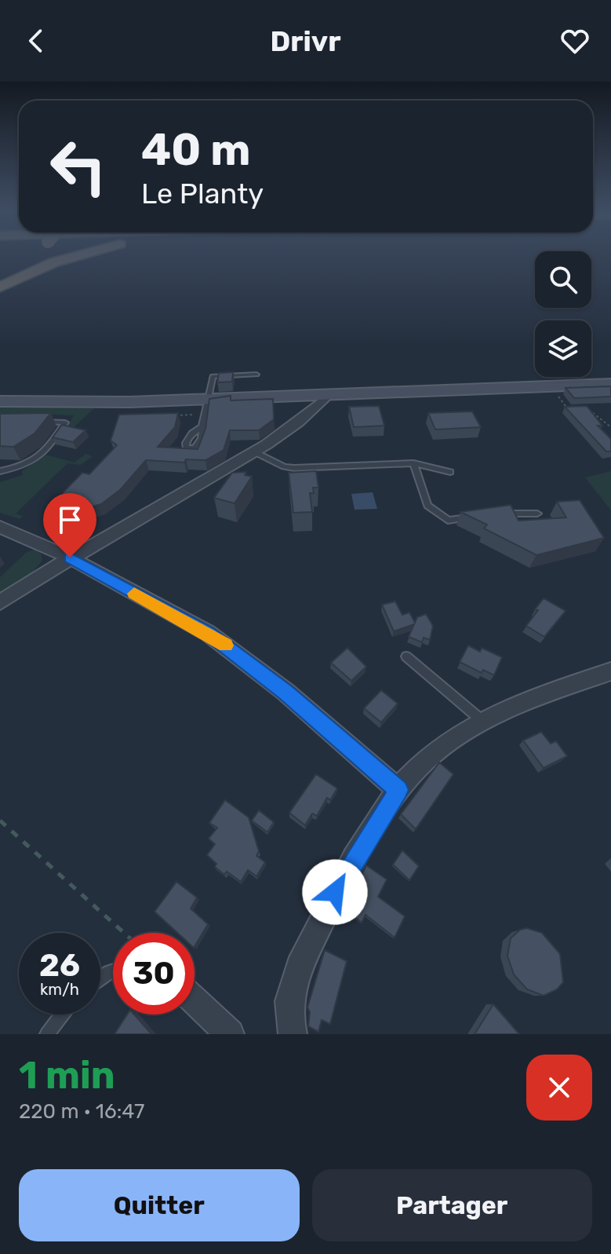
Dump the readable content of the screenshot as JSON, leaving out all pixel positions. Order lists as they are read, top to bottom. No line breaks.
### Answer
{"page":{"header":"Drivr","turn":["40 m","Le Planty"],"speed":"26 km/h","limit":"30","heading":["1 min","220 m · 16:47"],"buttons":["Quitter","Partager"]}}
